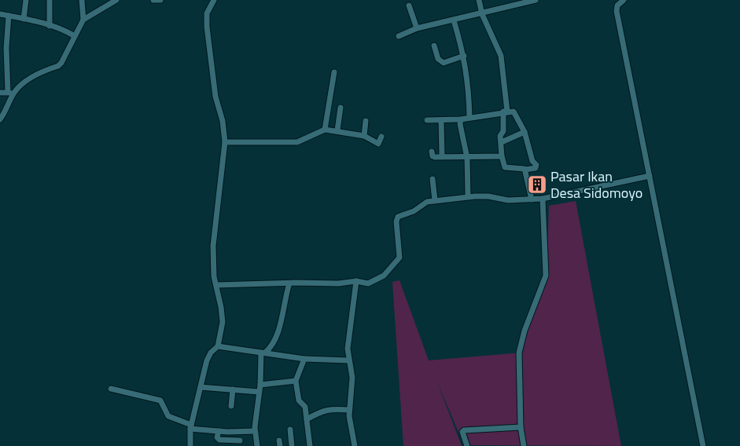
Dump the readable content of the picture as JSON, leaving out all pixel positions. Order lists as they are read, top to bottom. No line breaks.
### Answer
{"places":{"building":["Pasar Ikan Desa Sidomoyo"]}}
